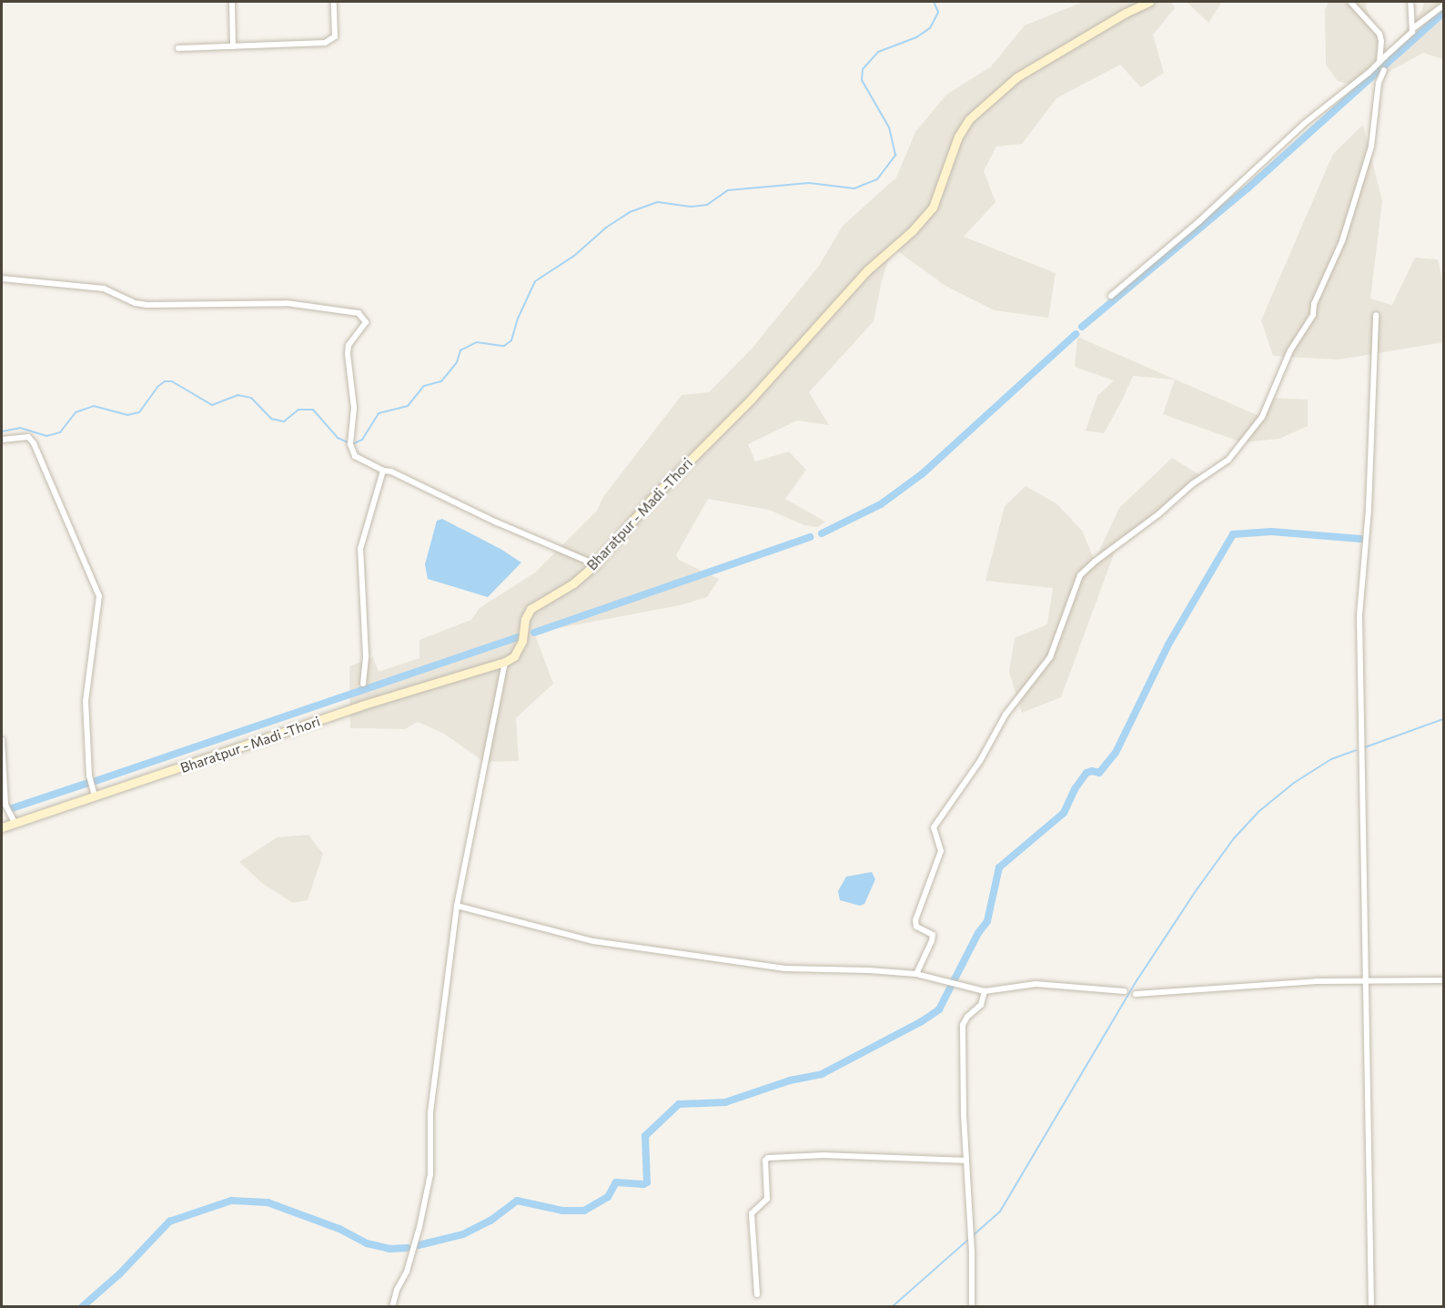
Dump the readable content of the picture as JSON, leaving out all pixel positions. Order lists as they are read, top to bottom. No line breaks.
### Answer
{"streets":{"main road":["Bharatpur - Madi -Thori"]}}
